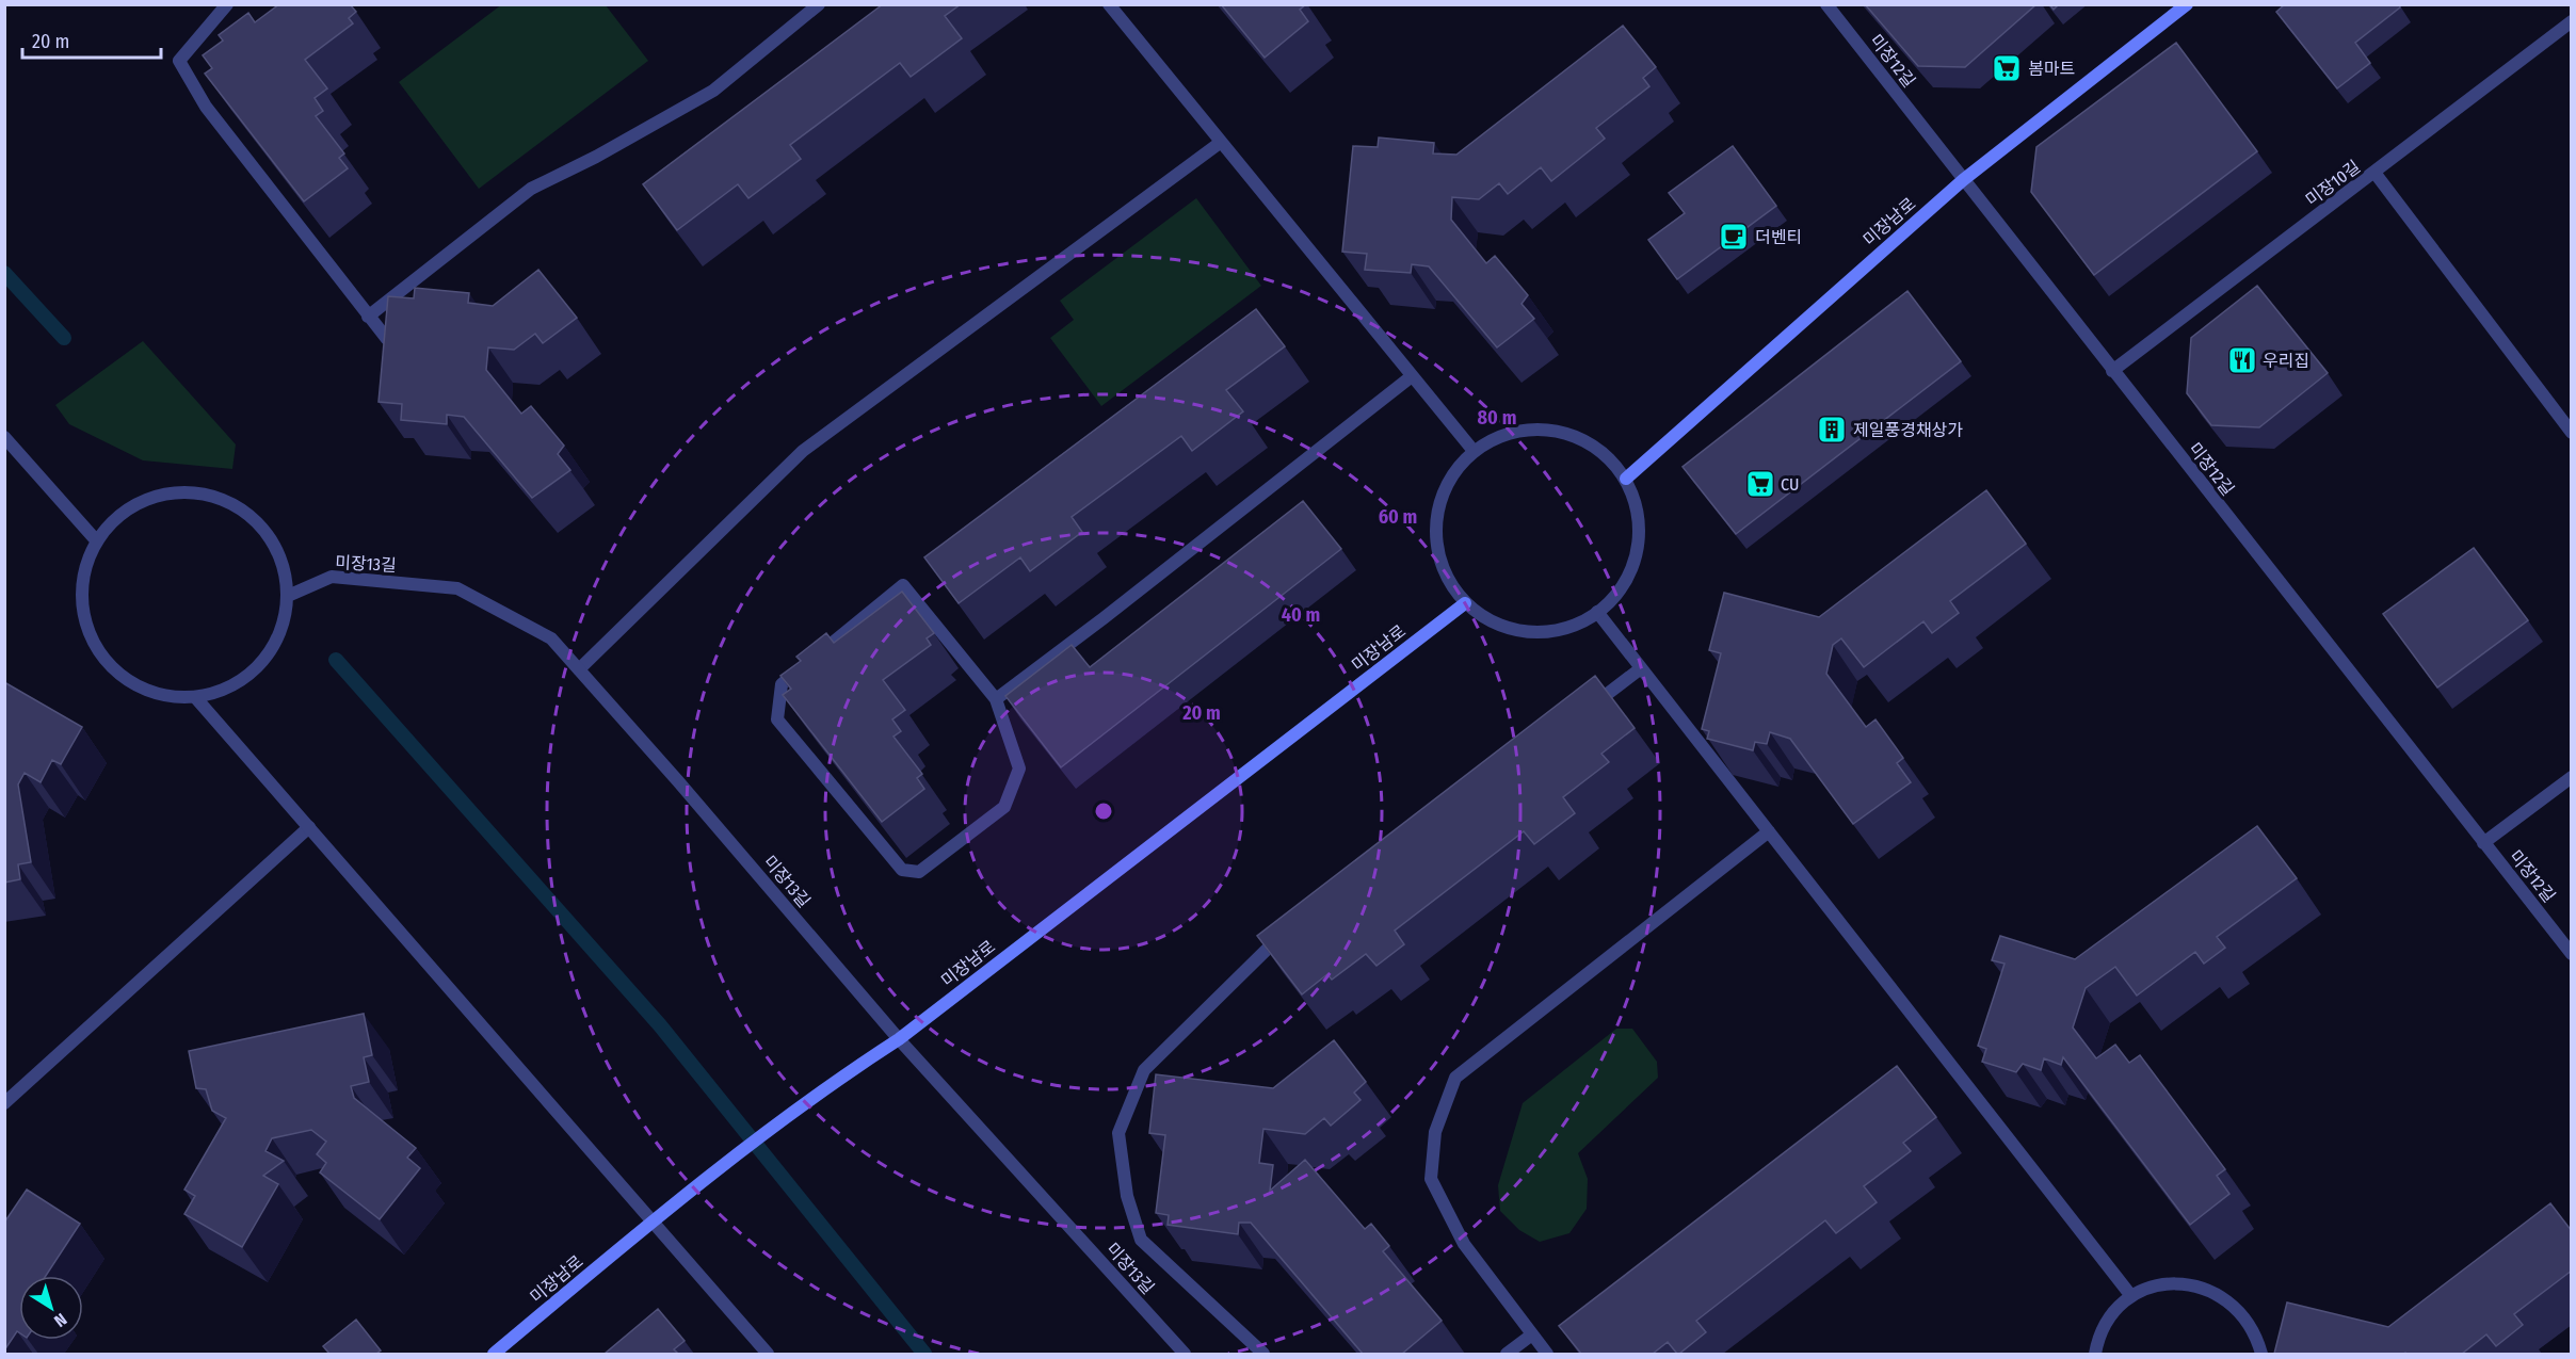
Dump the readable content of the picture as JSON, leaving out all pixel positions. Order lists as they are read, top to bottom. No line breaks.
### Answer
{"streets":{"street":["미장12길","미장10길","미장남로","미장13길"]},"crossings":[["미장12길","미장10길"],["미장12길","미장남로"],["미장남로","미장13길"]],"places":{"supermarket":["봄마트","CU"],"cafe":["더벤티"],"restaurant":["우리집"],"building":["제일풍경채상가"]},"scale_bar":"20 m","north":"bottom right","rings":["80 m","60 m","40 m","20 m"]}
